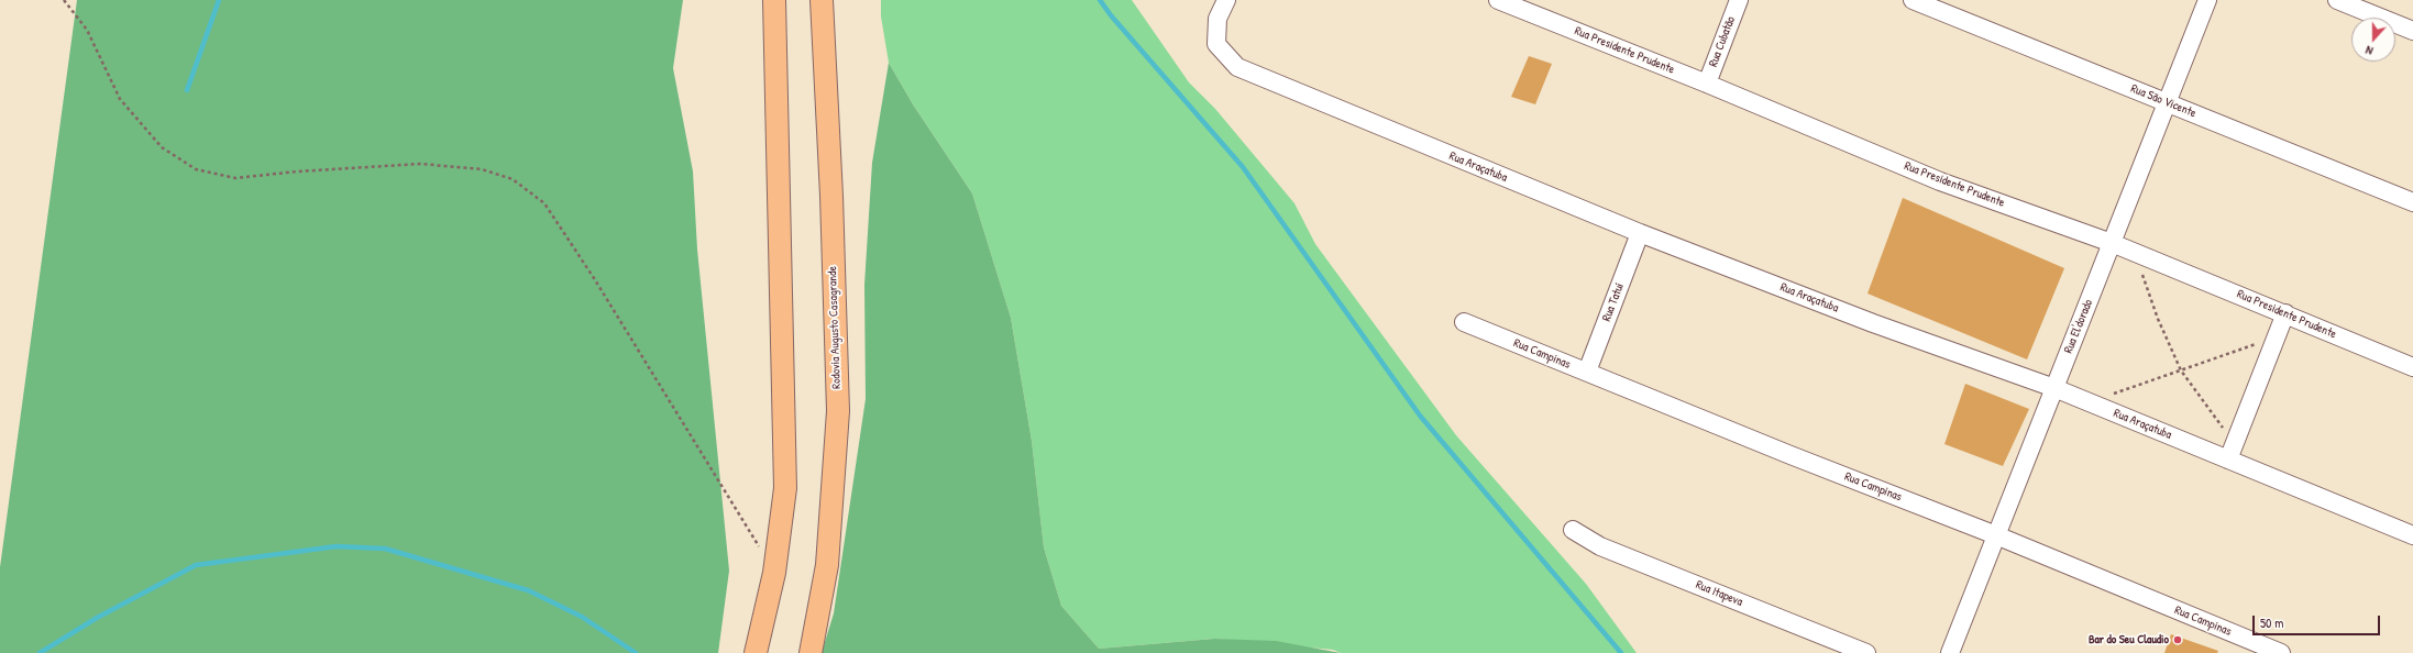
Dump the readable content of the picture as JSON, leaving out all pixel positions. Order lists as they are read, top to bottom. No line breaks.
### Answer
{"streets":{"main road":["Rodovia Augusto Casagrande"],"street":["Rua Cubatão","Rua Presidente Prudente","Rua São Vicente","Rua Araçatuba","Rua Tatuí","Rua El'dorado","Rua Campinas","Rua Itapeva"]},"crossings":[["Rua Cubatão","Rua Presidente Prudente"],["Rua Presidente Prudente","Rua El'dorado"],["Rua São Vicente","Rua El'dorado"],["Rua Araçatuba","Rua Tatuí"],["Rua Araçatuba","Rua El'dorado"],["Rua Tatuí","Rua Campinas"],["Rua El'dorado","Rua Campinas"]],"places":["Bar do Seu Claudio"],"scale_bar":"50 m","north":"bottom"}
